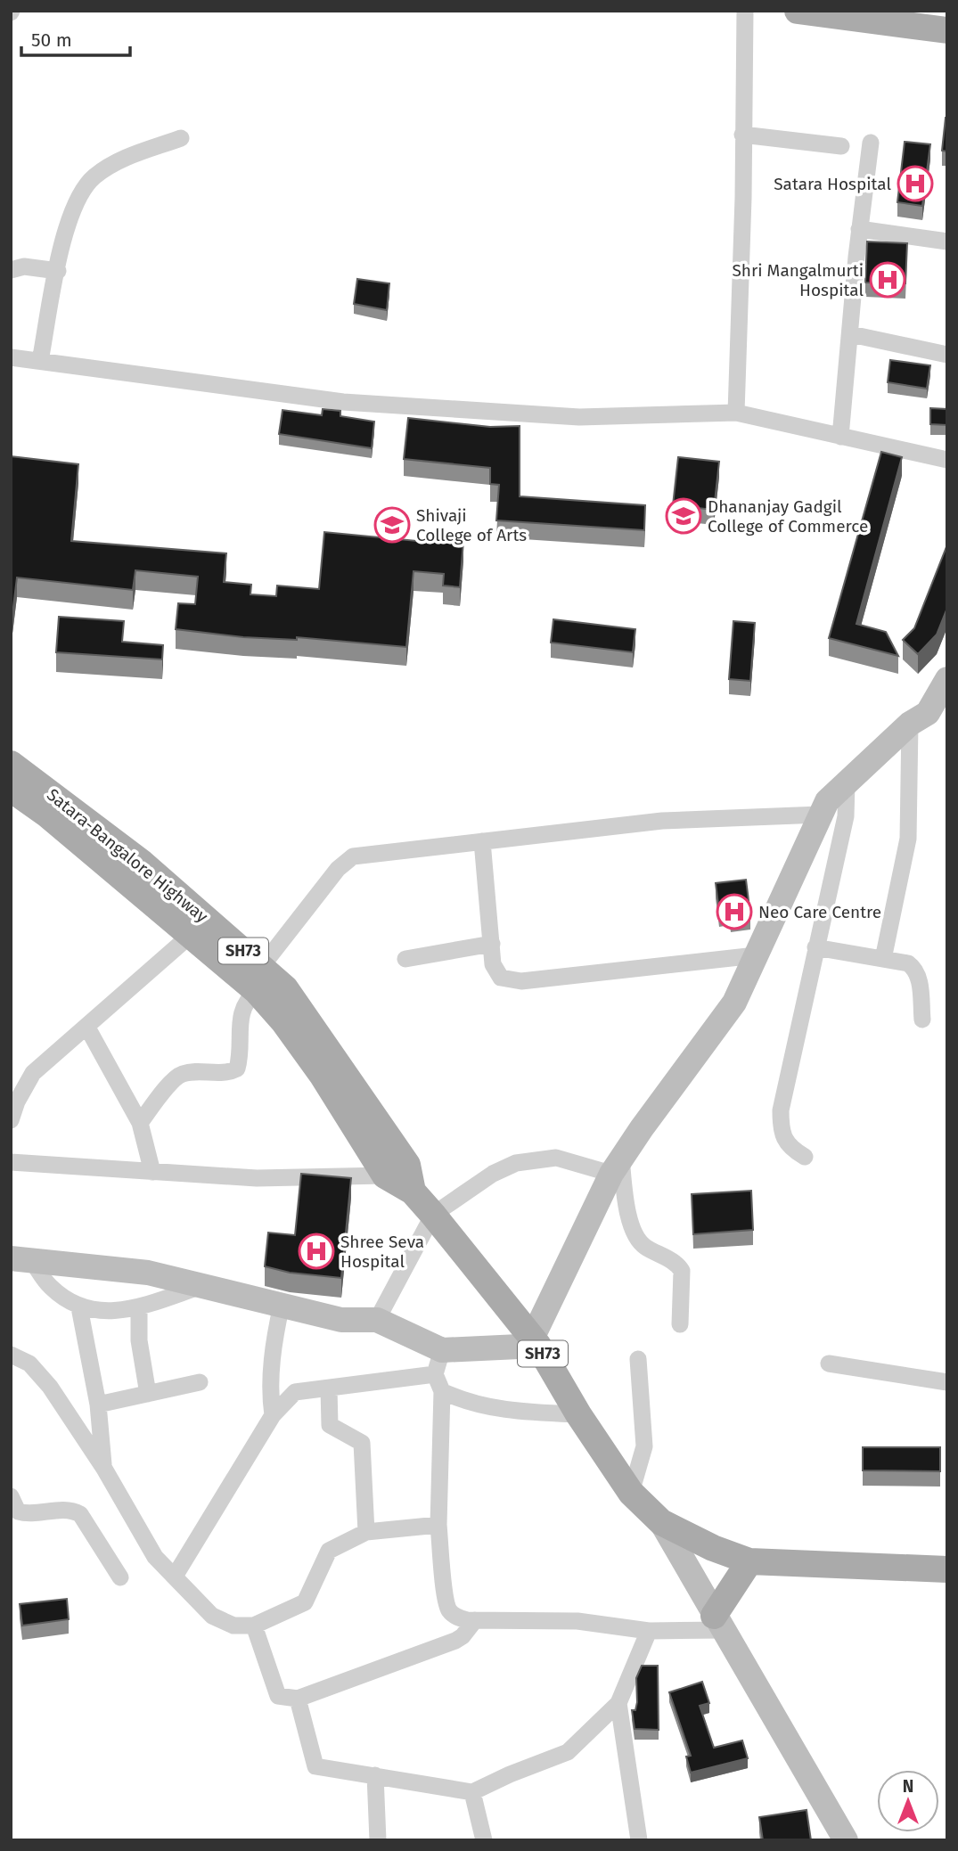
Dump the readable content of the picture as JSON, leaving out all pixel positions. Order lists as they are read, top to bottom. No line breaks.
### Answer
{"streets":{"main road":["Satara-Bangalore Highway","SH73"]},"places":{"hospital":["Satara Hospital","Shri Mangalmurti Hospital","Neo Care Centre","Shree Seva Hospital"],"school or university":["Dhananjay Gadgil College of Commerce","Shivaji College of Arts"]},"scale_bar":"50 m","north":"top"}
